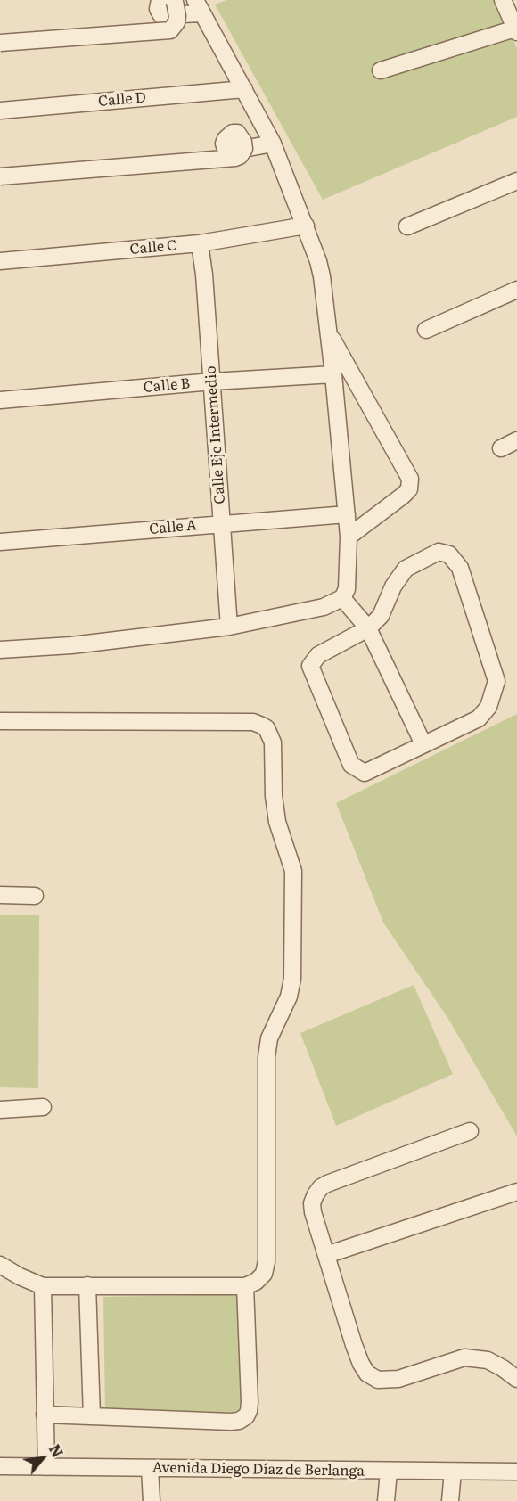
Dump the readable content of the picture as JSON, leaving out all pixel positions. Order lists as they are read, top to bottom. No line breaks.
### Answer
{"streets":{"street":["Calle D","Calle C","Calle B","Calle Eje Intermedio","Calle A","Avenida Diego Díaz de Berlanga"]},"crossings":[["Calle C","Calle Eje Intermedio"],["Calle B","Calle Eje Intermedio"],["Calle Eje Intermedio","Calle A"]],"north":"top right"}
